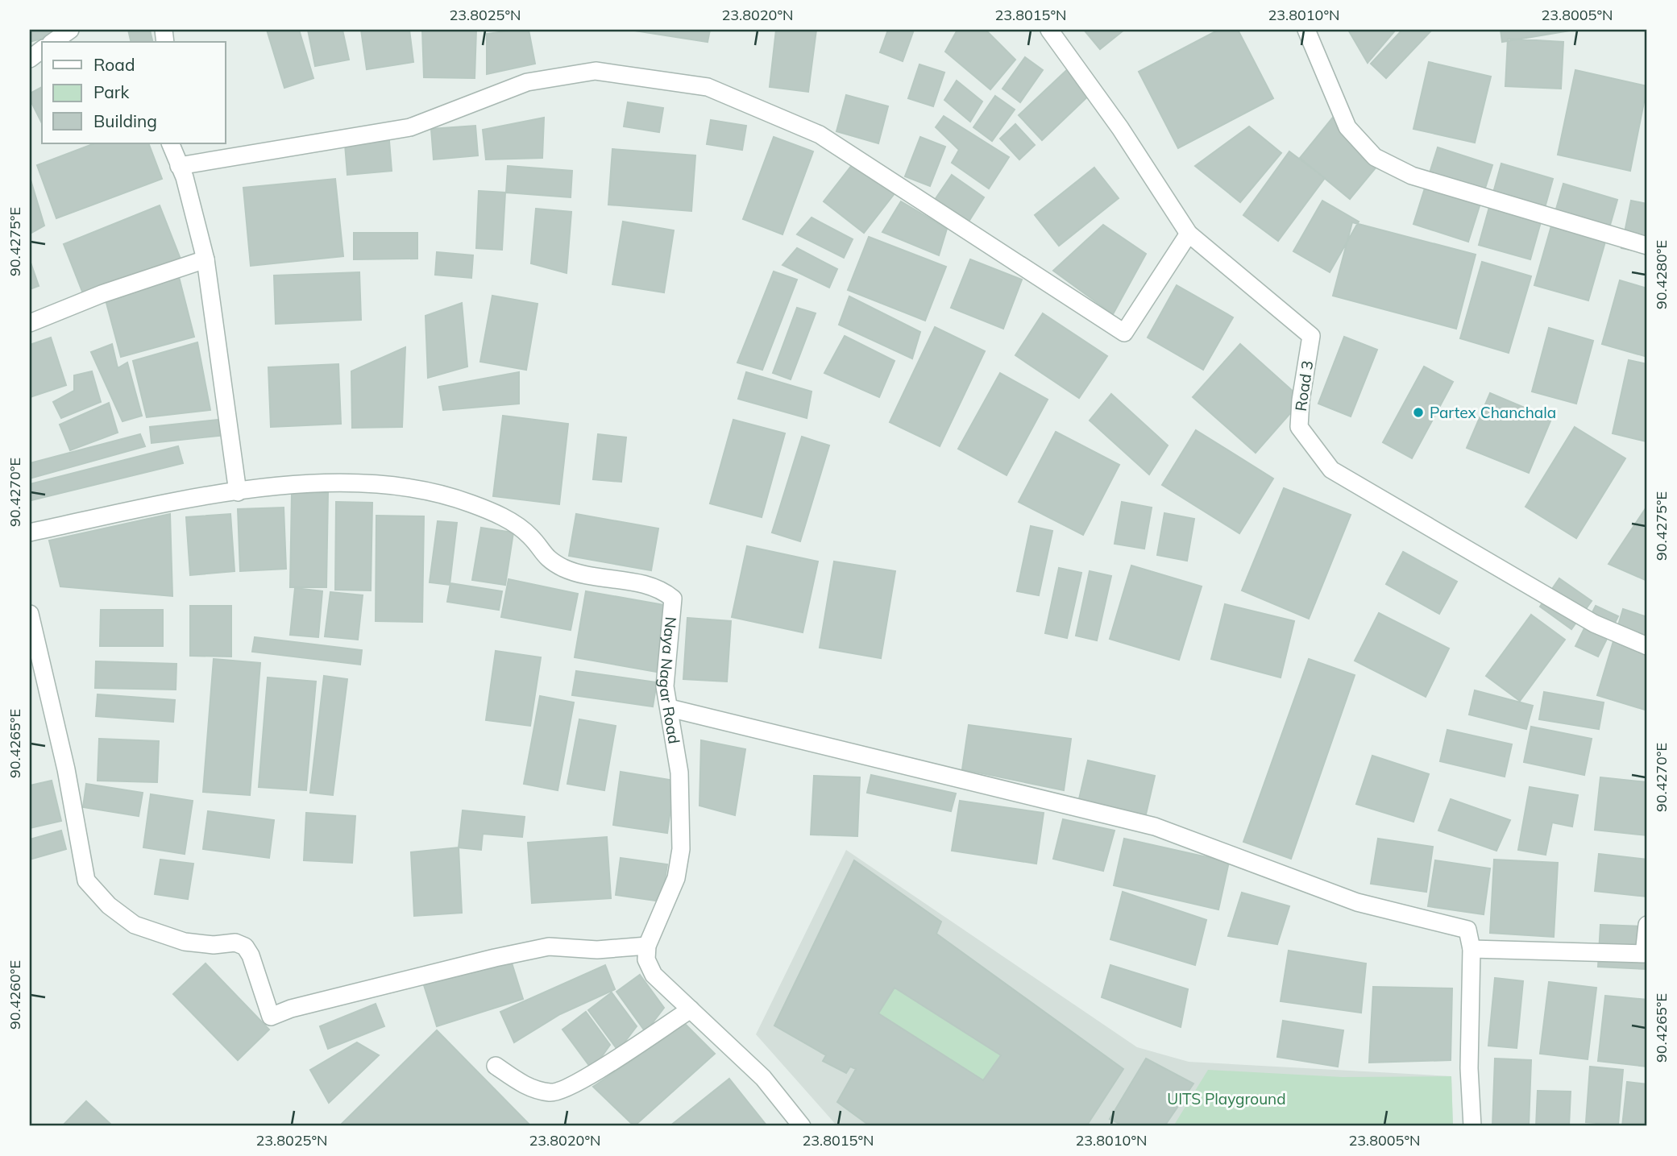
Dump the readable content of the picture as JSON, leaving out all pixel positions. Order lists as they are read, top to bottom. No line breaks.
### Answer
{"streets":{"street":["Road 3","Naya Nagar Road"]},"parks":["UITS Playground"],"places":["Partex Chanchala"],"legend":["Road","Park","Building"],"coordinates":["23.8025°N","23.8020°N","23.8015°N","23.8010°N","23.8005°N","90.4275°E","90.4280°E","90.4270°E","90.4265°E","90.4260°E"]}
